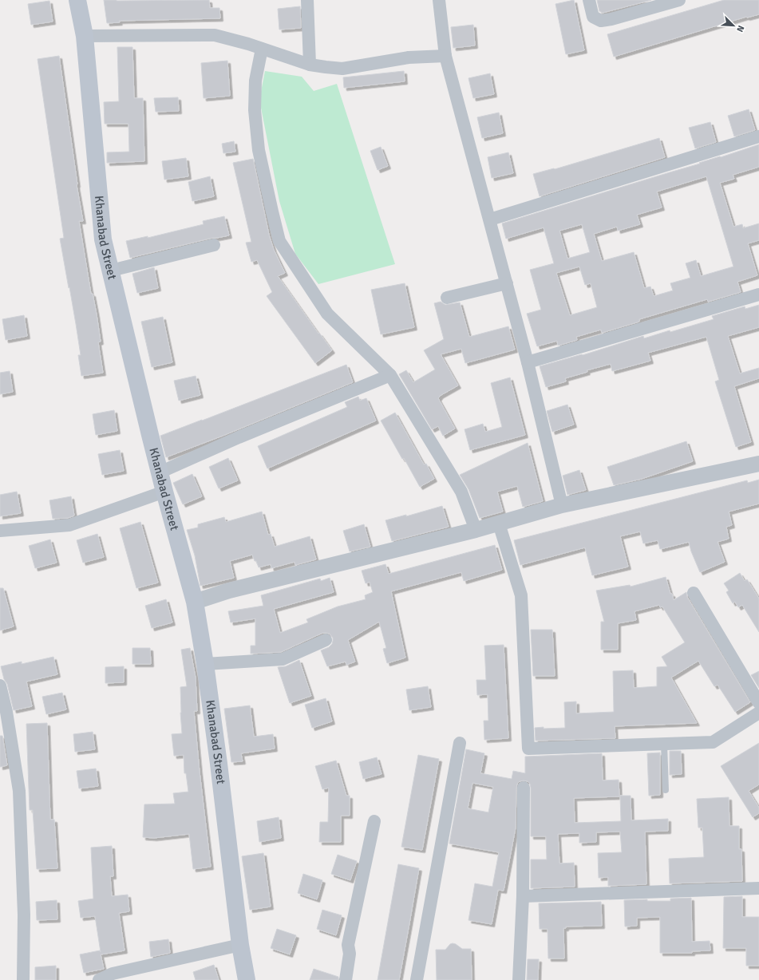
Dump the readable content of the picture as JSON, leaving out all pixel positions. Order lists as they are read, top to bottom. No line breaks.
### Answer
{"streets":{"main road":["Khanabad Street"]},"north":"bottom right"}
